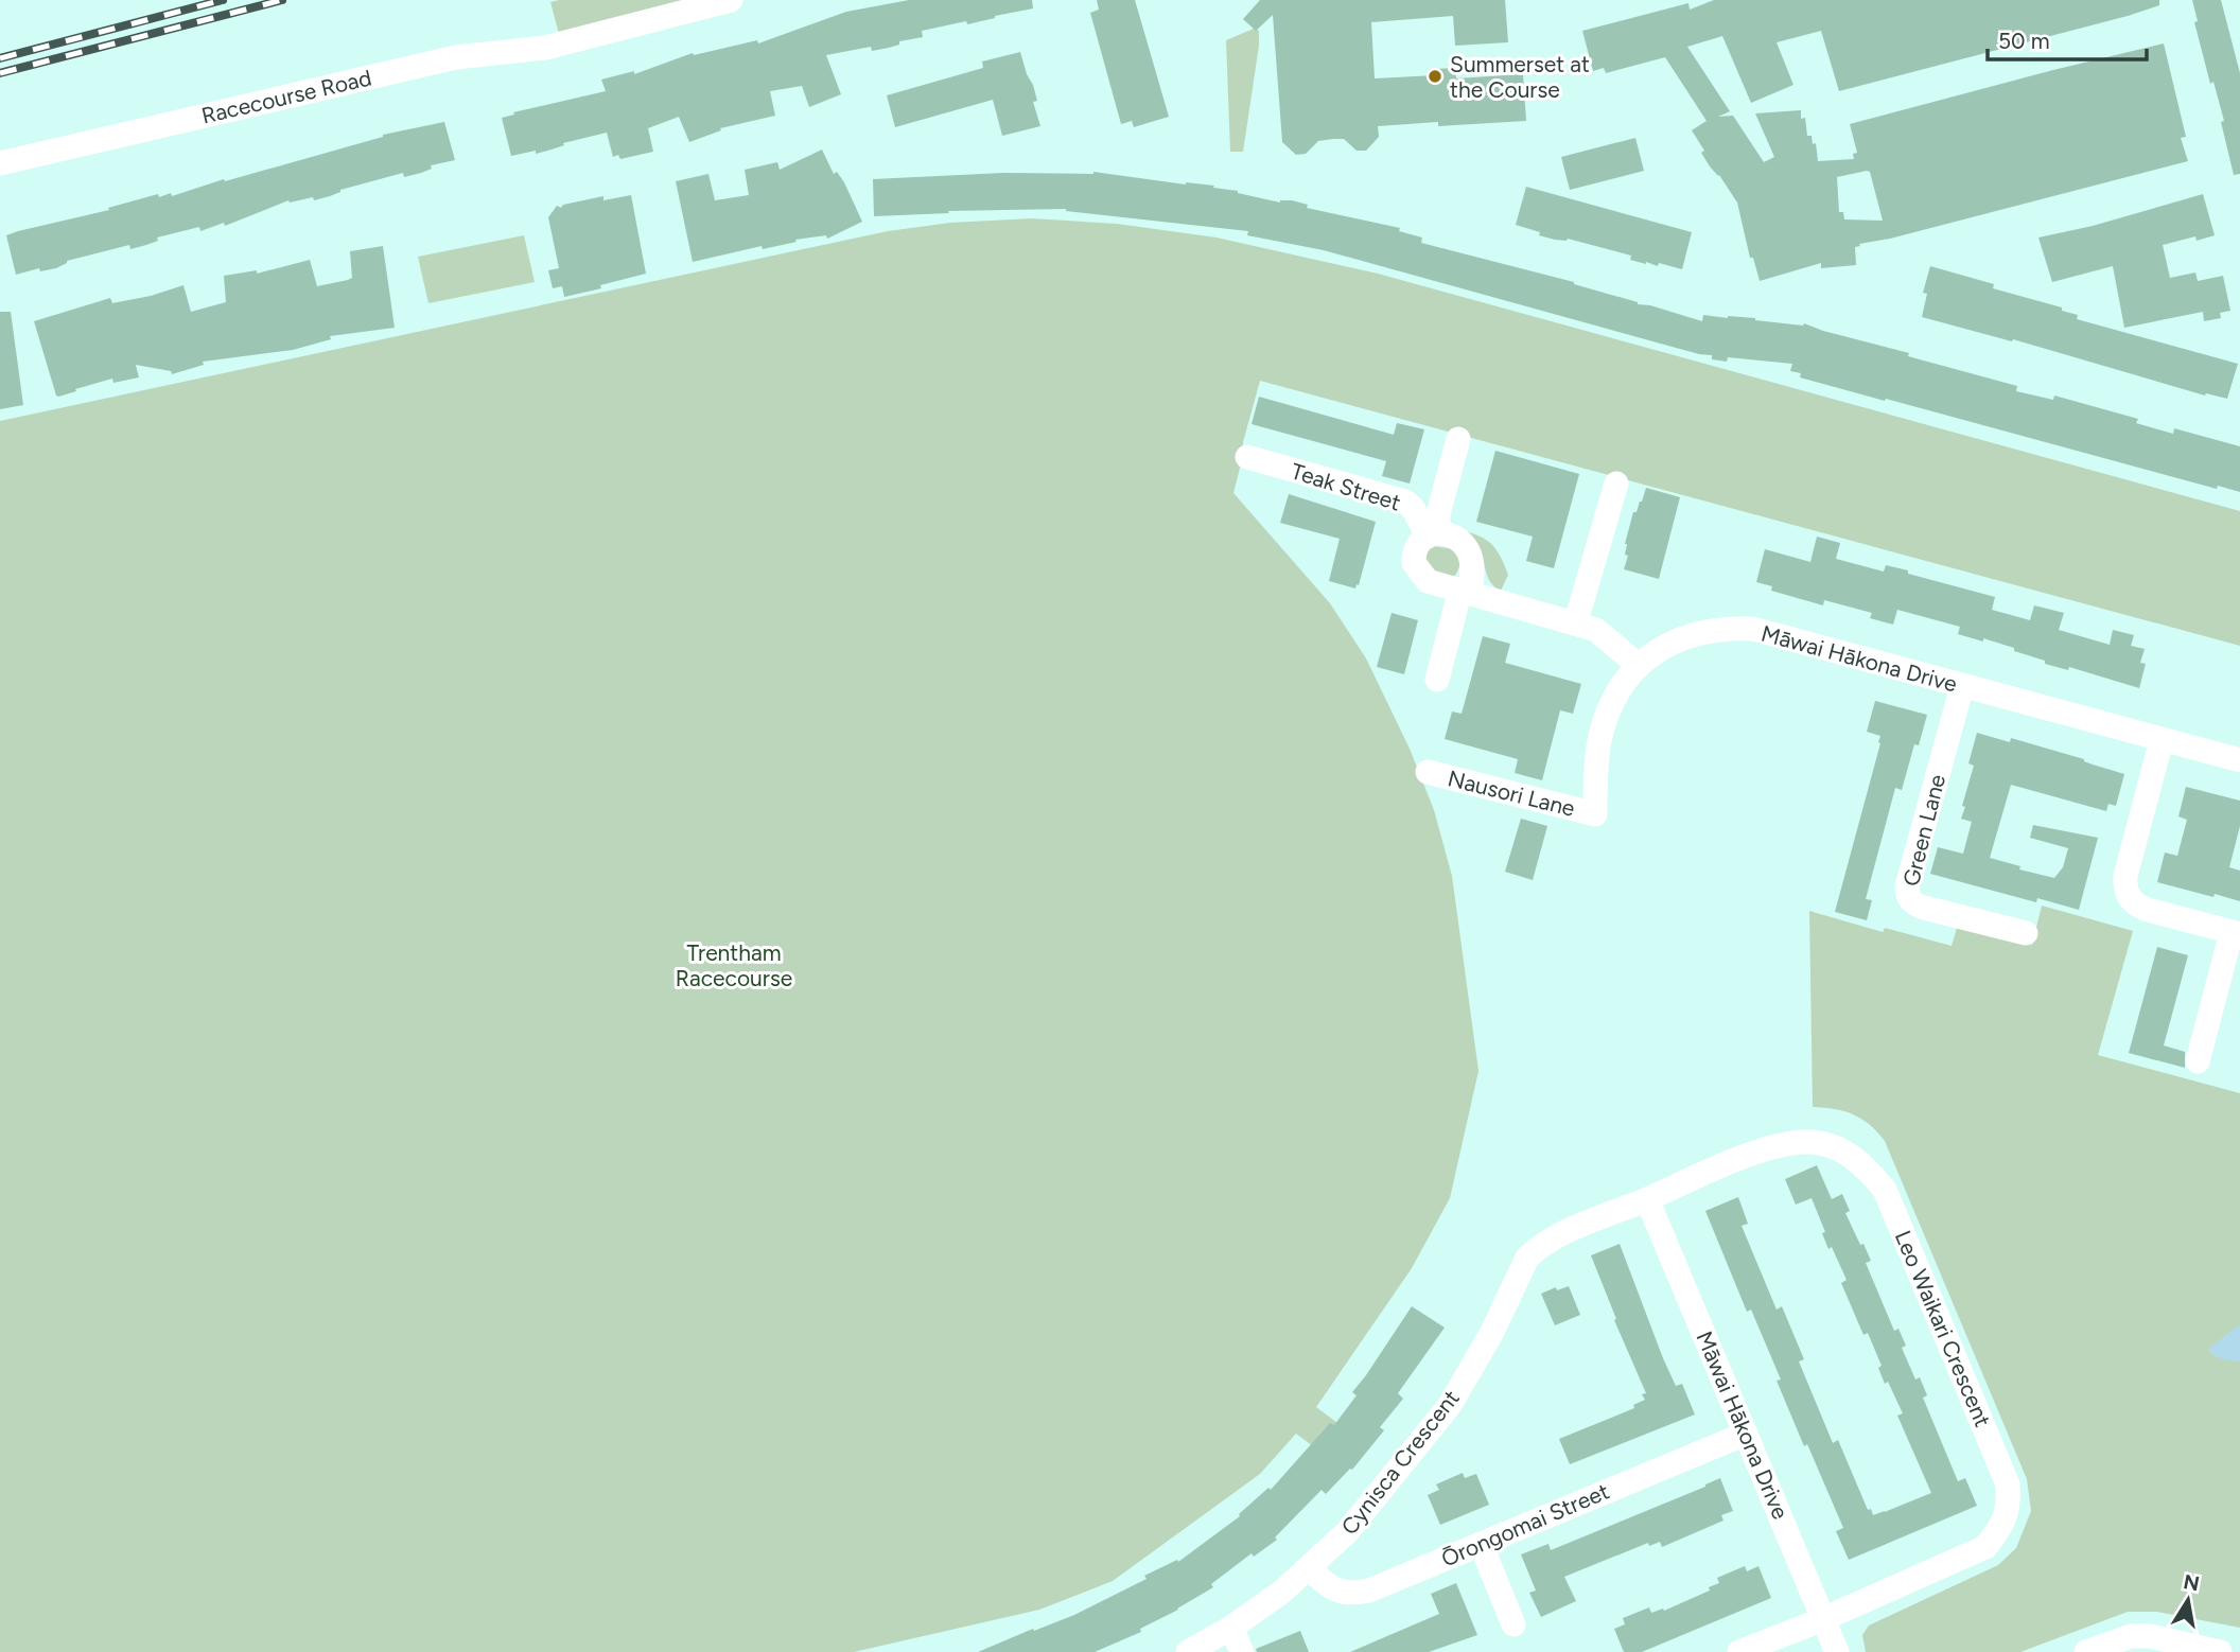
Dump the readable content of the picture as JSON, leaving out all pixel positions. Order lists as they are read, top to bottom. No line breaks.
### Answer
{"streets":{"street":["Racecourse Road","Teak Street","Māwai Hākona Drive","Nausori Lane","Green Lane","Leo Waikari Crescent","Cynisca Crescent","Ōrongomai Street"]},"crossings":[["Māwai Hākona Drive","Nausori Lane"],["Māwai Hākona Drive","Green Lane"],["Māwai Hākona Drive","Leo Waikari Crescent"],["Māwai Hākona Drive","Cynisca Crescent"],["Māwai Hākona Drive","Ōrongomai Street"],["Leo Waikari Crescent","Cynisca Crescent"],["Cynisca Crescent","Ōrongomai Street"]],"parks":["Trentham Racecourse"],"places":["Summerset at the Course"],"scale_bar":"50 m","north":"top"}
